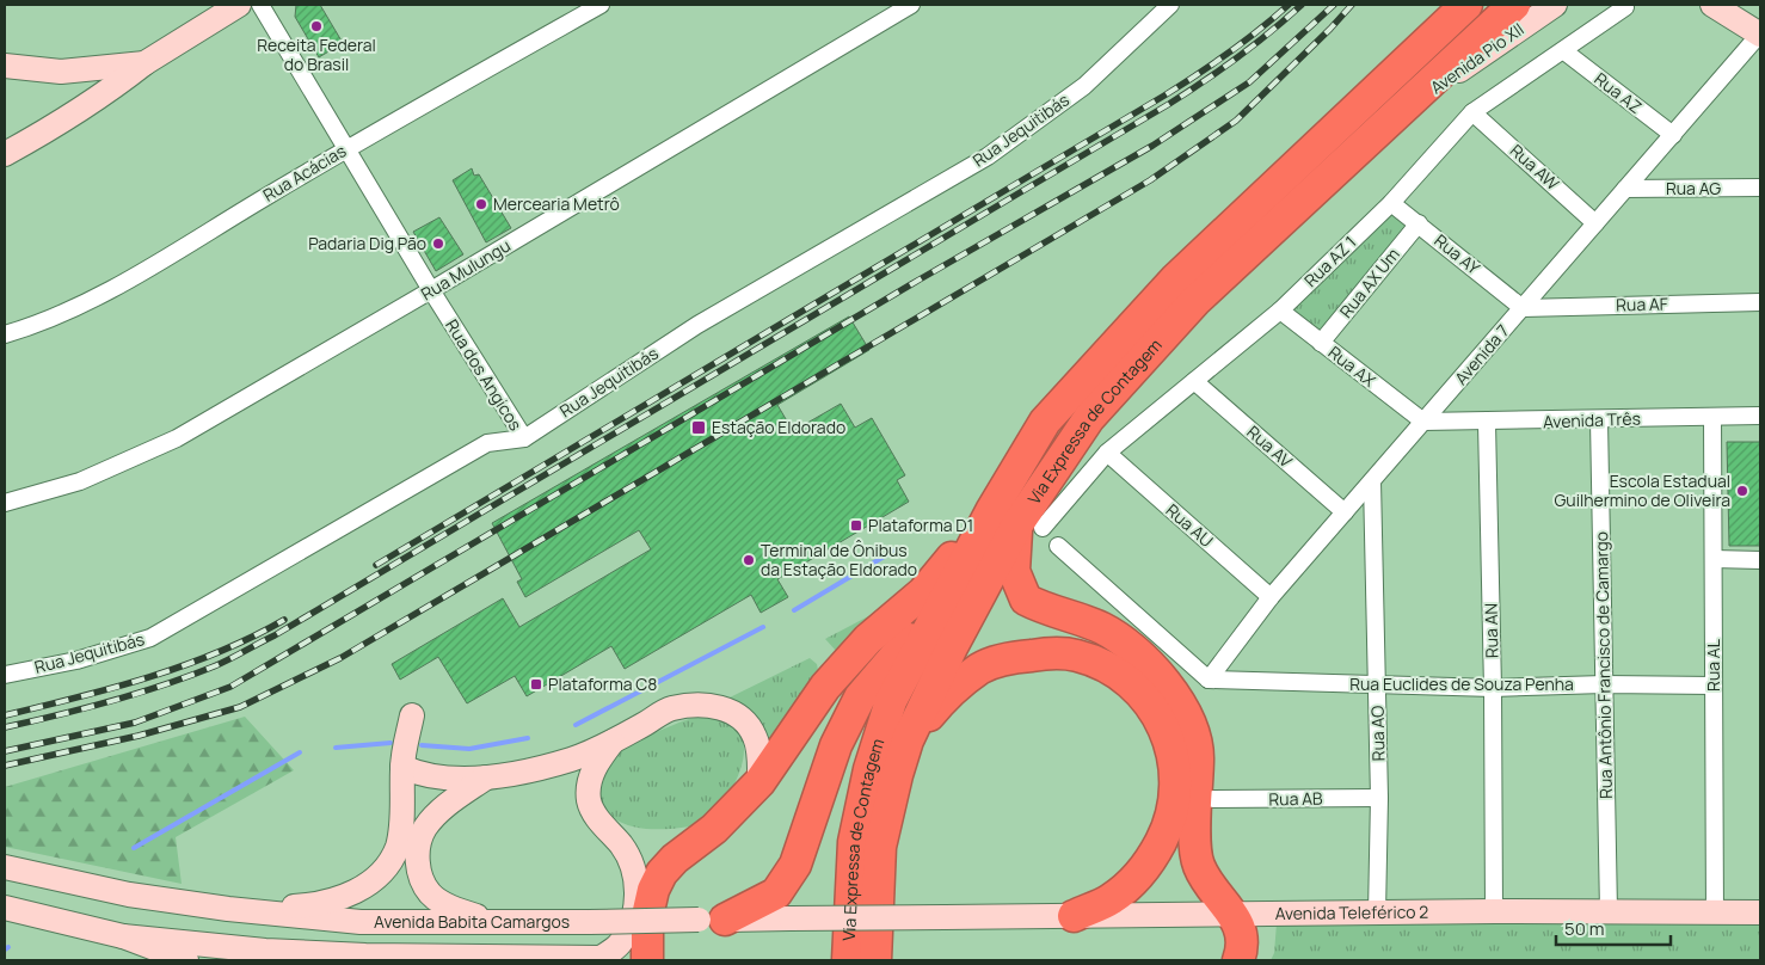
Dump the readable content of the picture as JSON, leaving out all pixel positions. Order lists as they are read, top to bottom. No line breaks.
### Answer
{"streets":{"highway":["Via Expressa de Contagem"],"main road":["Avenida Pio XII","Avenida Teleférico 2","Avenida Babita Camargos"],"street":["Rua AZ","Rua Jequitibás","Rua AW","Rua Acácias","Rua AG","Rua AY","Rua AZ 1","Rua Mulungu","Rua AX Um","Rua AF","Avenida 7","Rua AX","Rua dos Angicos","Avenida Três","Rua AV","Rua AU","Rua AN","Rua Antônio Francisco de Camargo","Rua AL","Rua Euclides de Souza Penha","Rua AO","Rua AB"]},"crossings":[["Avenida Pio XII","Via Expressa de Contagem"],["Rua AZ","Rua AZ 1"],["Rua AZ","Avenida 7"],["Rua Jequitibás","Rua dos Angicos"],["Rua AW","Rua AZ 1"],["Rua AW","Avenida 7"],["Rua Acácias","Rua dos Angicos"],["Rua AG","Avenida 7"],["Rua AY","Rua AZ 1"],["Rua AY","Rua AX Um"],["Rua AY","Rua AF"],["Rua AY","Avenida 7"],["Rua AZ 1","Rua AX"],["Rua AZ 1","Via Expressa de Contagem"],["Rua AZ 1","Rua AV"],["Rua AZ 1","Rua AU"],["Rua Mulungu","Rua dos Angicos"],["Rua AX Um","Rua AX"],["Rua AF","Avenida 7"],["Avenida 7","Rua AX"],["Avenida 7","Avenida Três"],["Avenida 7","Rua AV"],["Avenida 7","Rua AU"],["Avenida 7","Rua Euclides de Souza Penha"],["Avenida 7","Rua AO"],["Rua AX","Avenida Três"],["Avenida Três","Rua AN"],["Avenida Três","Rua Antônio Francisco de Camargo"],["Avenida Três","Rua AL"],["Rua AN","Rua Euclides de Souza Penha"],["Rua AN","Avenida Teleférico 2"],["Rua Antônio Francisco de Camargo","Rua Euclides de Souza Penha"],["Rua Antônio Francisco de Camargo","Avenida Teleférico 2"],["Rua AL","Rua Euclides de Souza Penha"],["Rua AL","Avenida Teleférico 2"],["Rua Euclides de Souza Penha","Rua AO"],["Rua AO","Rua AB"],["Rua AO","Avenida Teleférico 2"],["Avenida Teleférico 2","Avenida Babita Camargos"]],"places":{"other":["Receita Federal do Brasil","Mercearia Metrô","Padaria Dig Pão","Escola Estadual Guilhermino de Oliveira","Terminal de Ônibus da Estação Eldorado"],"transit":["Estação Eldorado","Plataforma D1","Plataforma C8"]},"scale_bar":"50 m"}
